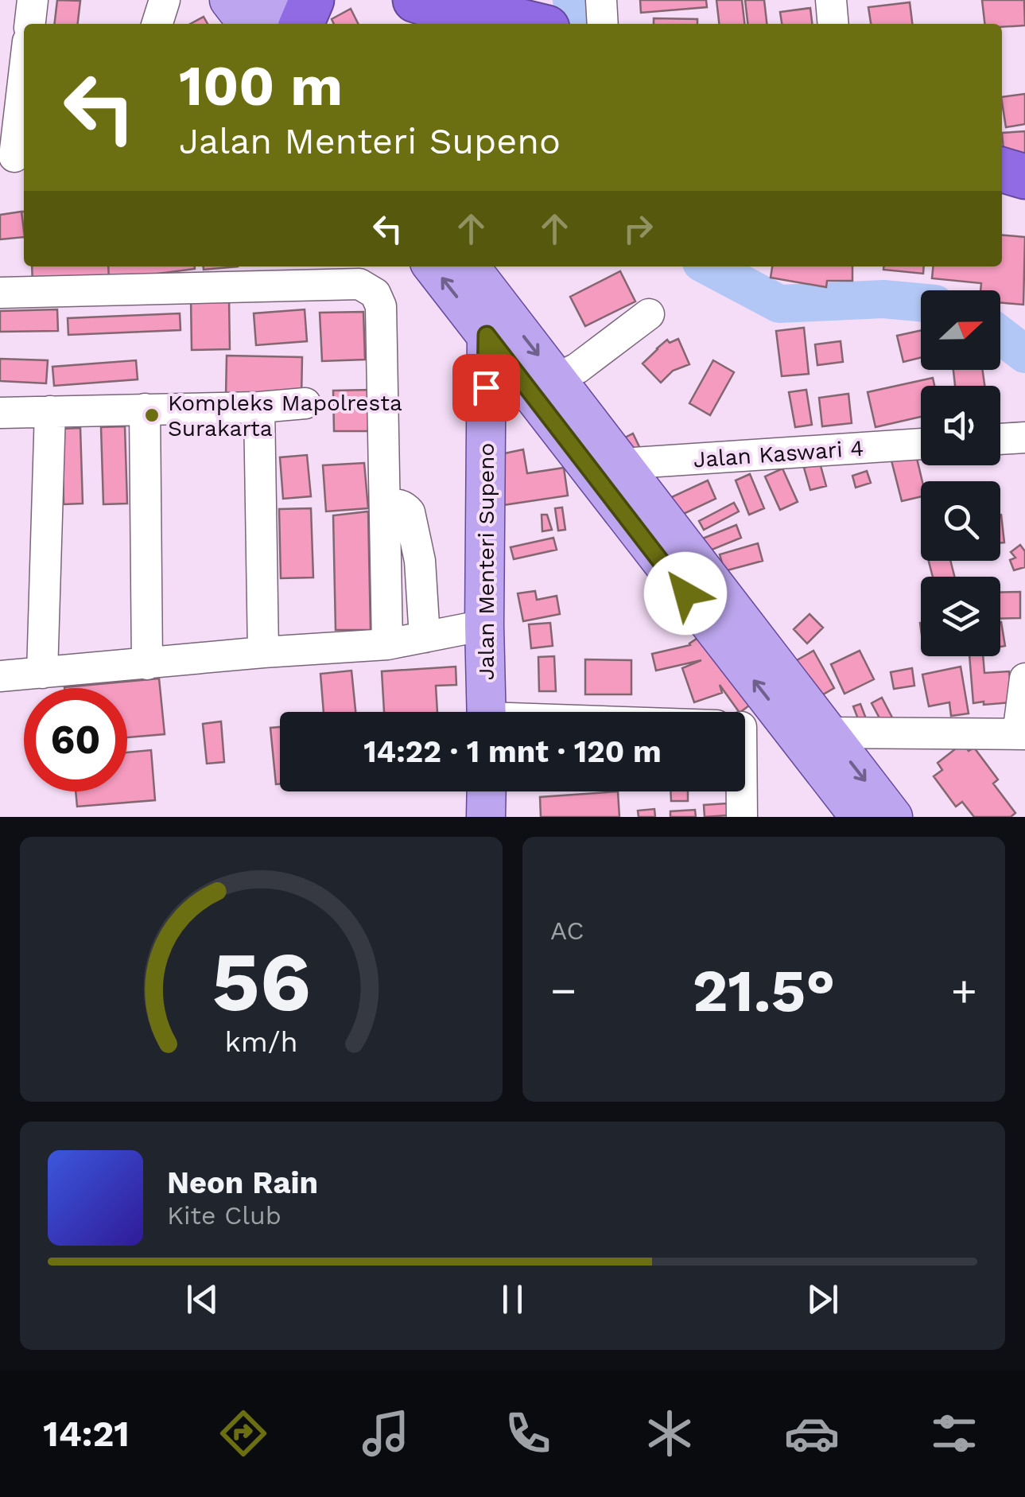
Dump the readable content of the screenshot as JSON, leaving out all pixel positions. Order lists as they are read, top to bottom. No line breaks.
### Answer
{"streets":{"main road":["Jalan Menteri Supeno"],"street":["Jalan Kaswari 4"]},"places":["Kompleks Mapolresta Surakarta"],"north":"right","page":{"turn":["100 m","Jalan Menteri Supeno"],"limit":"60","trip":"14:22 · 1 mnt · 120 m","tile":"AC","heat":["−","21.5°","+"],"song":["Neon Rain","Kite Club"],"tabs":"14:21","gauge":["56","km/h"]}}
